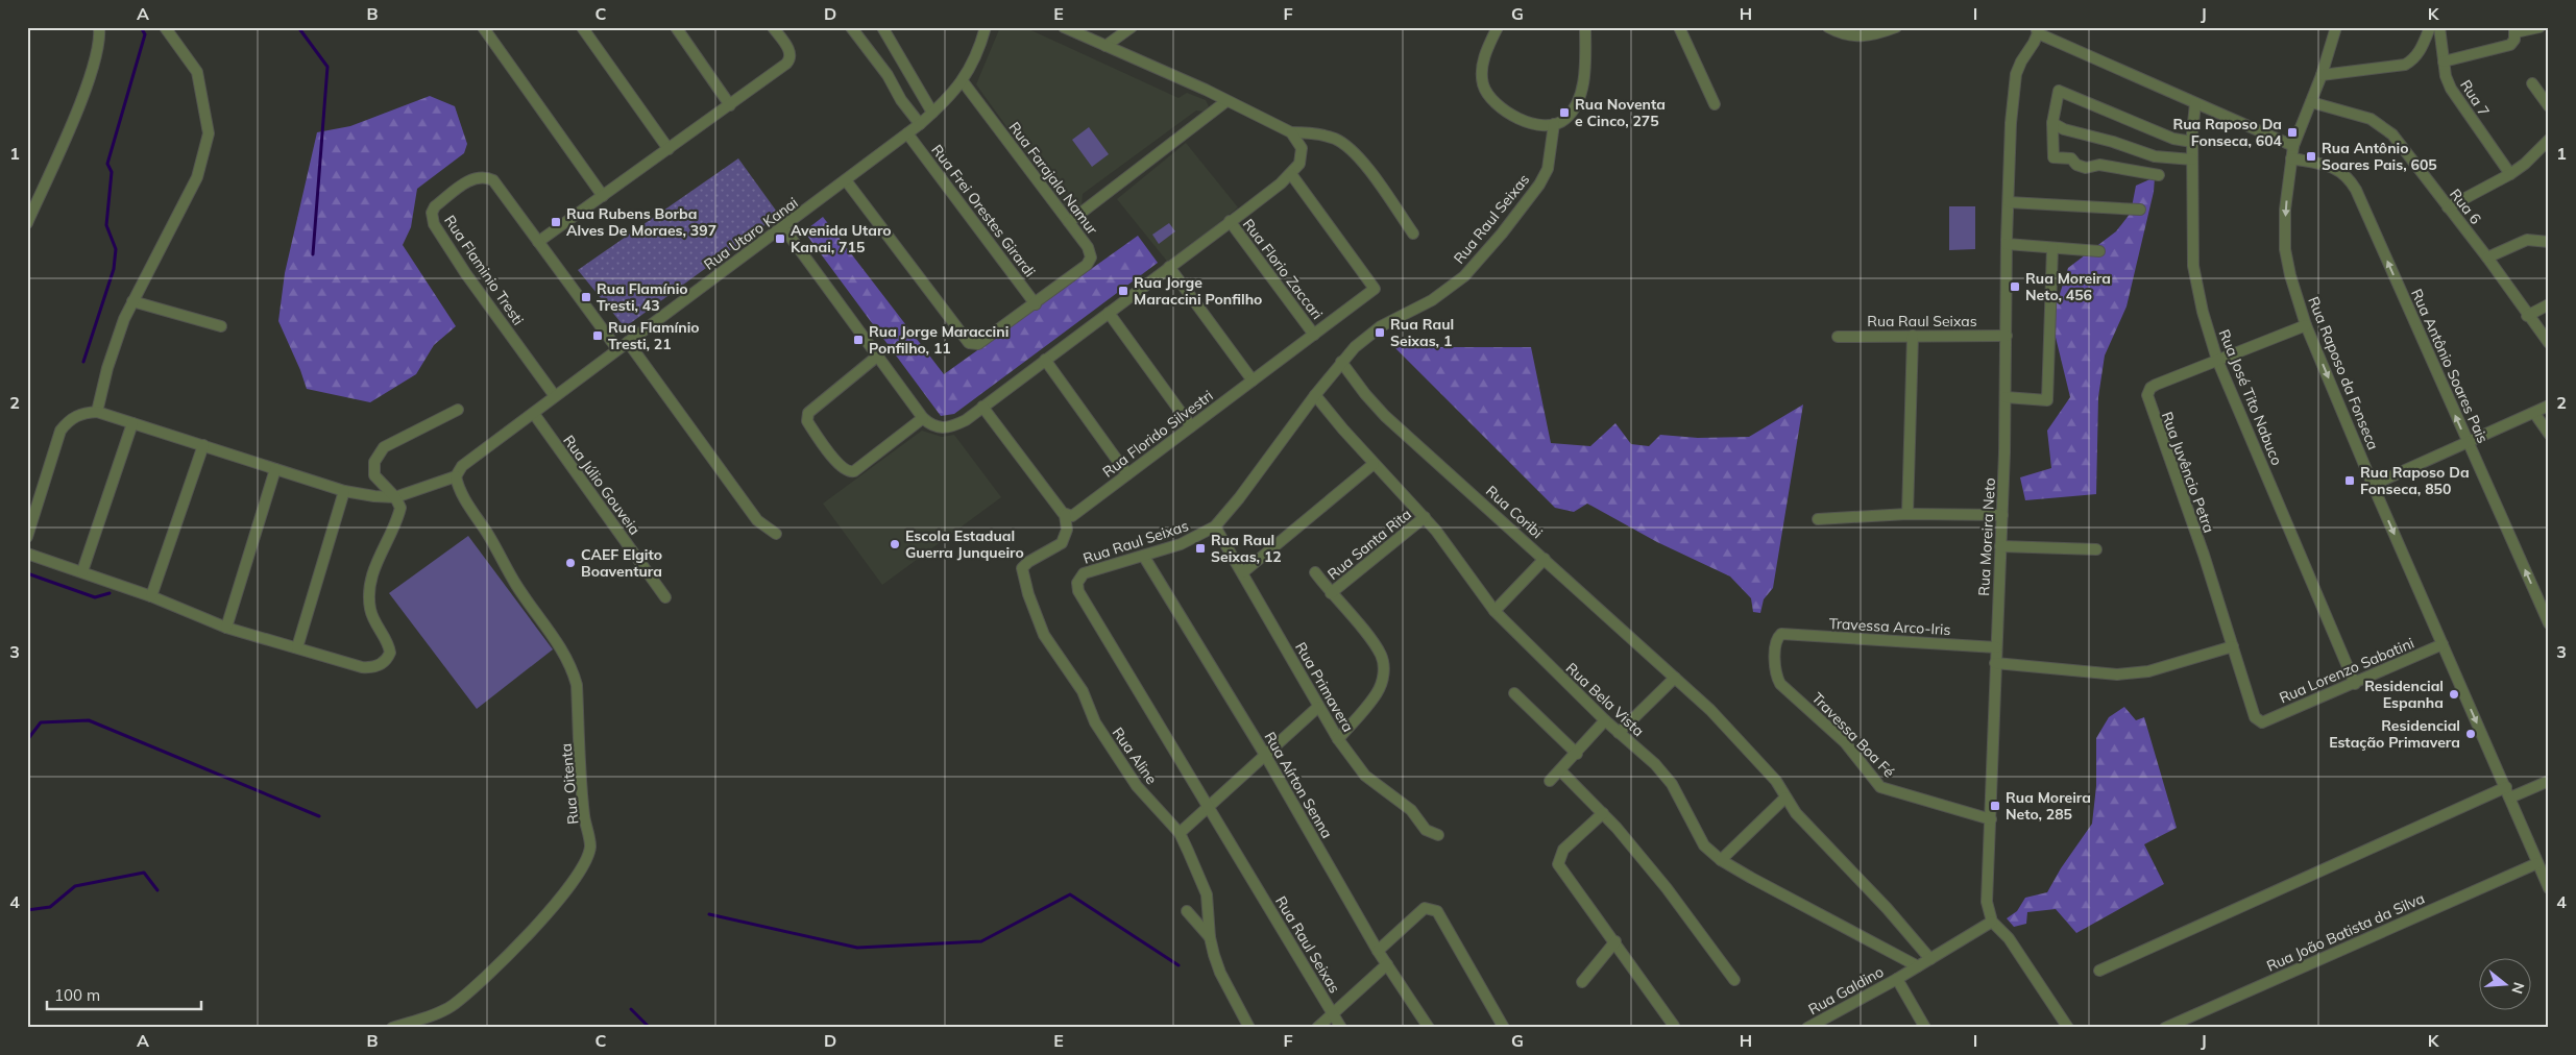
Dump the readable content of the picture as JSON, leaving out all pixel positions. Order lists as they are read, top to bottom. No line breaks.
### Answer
{"streets":{"street":["Rua 7","Rua Farajala Namur","Rua 6","Rua Frei Orestes Girardi","Rua Raul Seixas","Rua Utaro Kanai","Rua Florio Zaccari","Rua Flaminio Tresti","Rua Antônio Soares Pais","Rua Raposo da Fonseca","Rua José Tito Nabuco","Rua Florido Silvestri","Rua Juvêncio Petra","Rua Júlio Gouveia","Rua Coribi","Rua Moreira Neto","Rua Santa Rita","Travessa Arco-Iris","Rua Lorenzo Sabatini","Rua Primavera","Rua Bela Vista","Travessa Boa Fé","Rua Aline","Rua Oitenta","Rua Aírton Senna","Rua João Batista da Silva","Rua Galdino"]},"crossings":[["Rua Farajala Namur","Rua Frei Orestes Girardi"],["Rua Farajala Namur","Rua Utaro Kanai"],["Rua 6","Rua Raposo da Fonseca"],["Rua Frei Orestes Girardi","Rua Utaro Kanai"],["Rua Raul Seixas","Rua Coribi"],["Rua Raul Seixas","Rua Moreira Neto"],["Rua Raul Seixas","Rua Primavera"],["Rua Raul Seixas","Rua Bela Vista"],["Rua Raul Seixas","Rua Aírton Senna"],["Rua Utaro Kanai","Rua Flaminio Tresti"],["Rua Utaro Kanai","Rua Júlio Gouveia"],["Rua Utaro Kanai","Rua Oitenta"],["Rua Florio Zaccari","Rua Florido Silvestri"],["Rua Antônio Soares Pais","Rua Raposo da Fonseca"],["Rua Raposo da Fonseca","Rua Juvêncio Petra"],["Rua Raposo da Fonseca","Rua Lorenzo Sabatini"],["Rua Raposo da Fonseca","Rua João Batista da Silva"],["Rua José Tito Nabuco","Rua Juvêncio Petra"],["Rua José Tito Nabuco","Rua Lorenzo Sabatini"],["Rua Florido Silvestri","Rua Aline"],["Rua Juvêncio Petra","Rua Lorenzo Sabatini"],["Rua Coribi","Rua Galdino"],["Rua Moreira Neto","Travessa Arco-Iris"],["Rua Moreira Neto","Travessa Boa Fé"],["Rua Moreira Neto","Rua Galdino"],["Rua Santa Rita","Rua Bela Vista"],["Travessa Arco-Iris","Travessa Boa Fé"],["Rua Bela Vista","Rua Galdino"]],"one_way":["Rua Antônio Soares Pais","Rua Raposo da Fonseca"],"places":{"transit":["Rua Noventa e Cinco, 275","Rua Raposo Da Fonseca, 604","Rua Antônio Soares Pais, 605","Rua Rubens Borba Alves De Moraes, 397","Avenida Utaro Kanai, 715","Rua Moreira Neto, 456","Rua Jorge Maraccini Ponfilho","Rua Flamínio Tresti, 43","Rua Raul Seixas, 1","Rua Flamínio Tresti, 21","Rua Jorge Maraccini Ponfilho, 11","Rua Raposo Da Fonseca, 850","Rua Raul Seixas, 12","Rua Moreira Neto, 285"],"other":["Escola Estadual Guerra Junqueiro","CAEF Elgito Boaventura","Residencial Espanha","Residencial Estação Primavera"]},"scale_bar":"100 m","north":"right","grid":{"columns":["A","B","C","D","E","F","G","H","I","J","K"],"rows":["1","2","3","4"]}}
